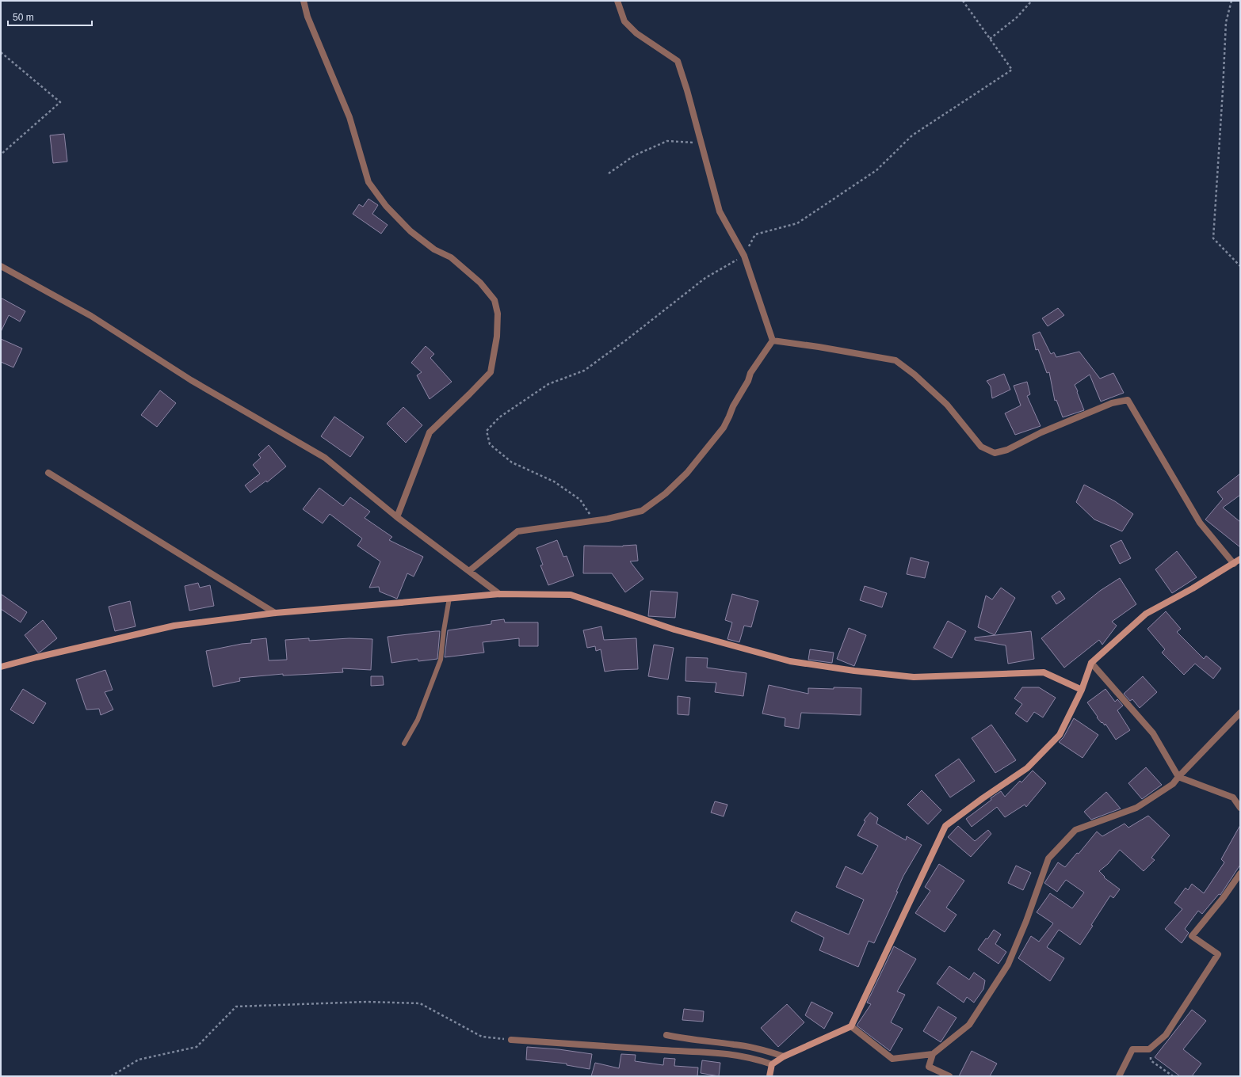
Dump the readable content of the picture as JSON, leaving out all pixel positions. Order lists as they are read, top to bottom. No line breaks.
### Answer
{"scale_bar":"50 m"}
